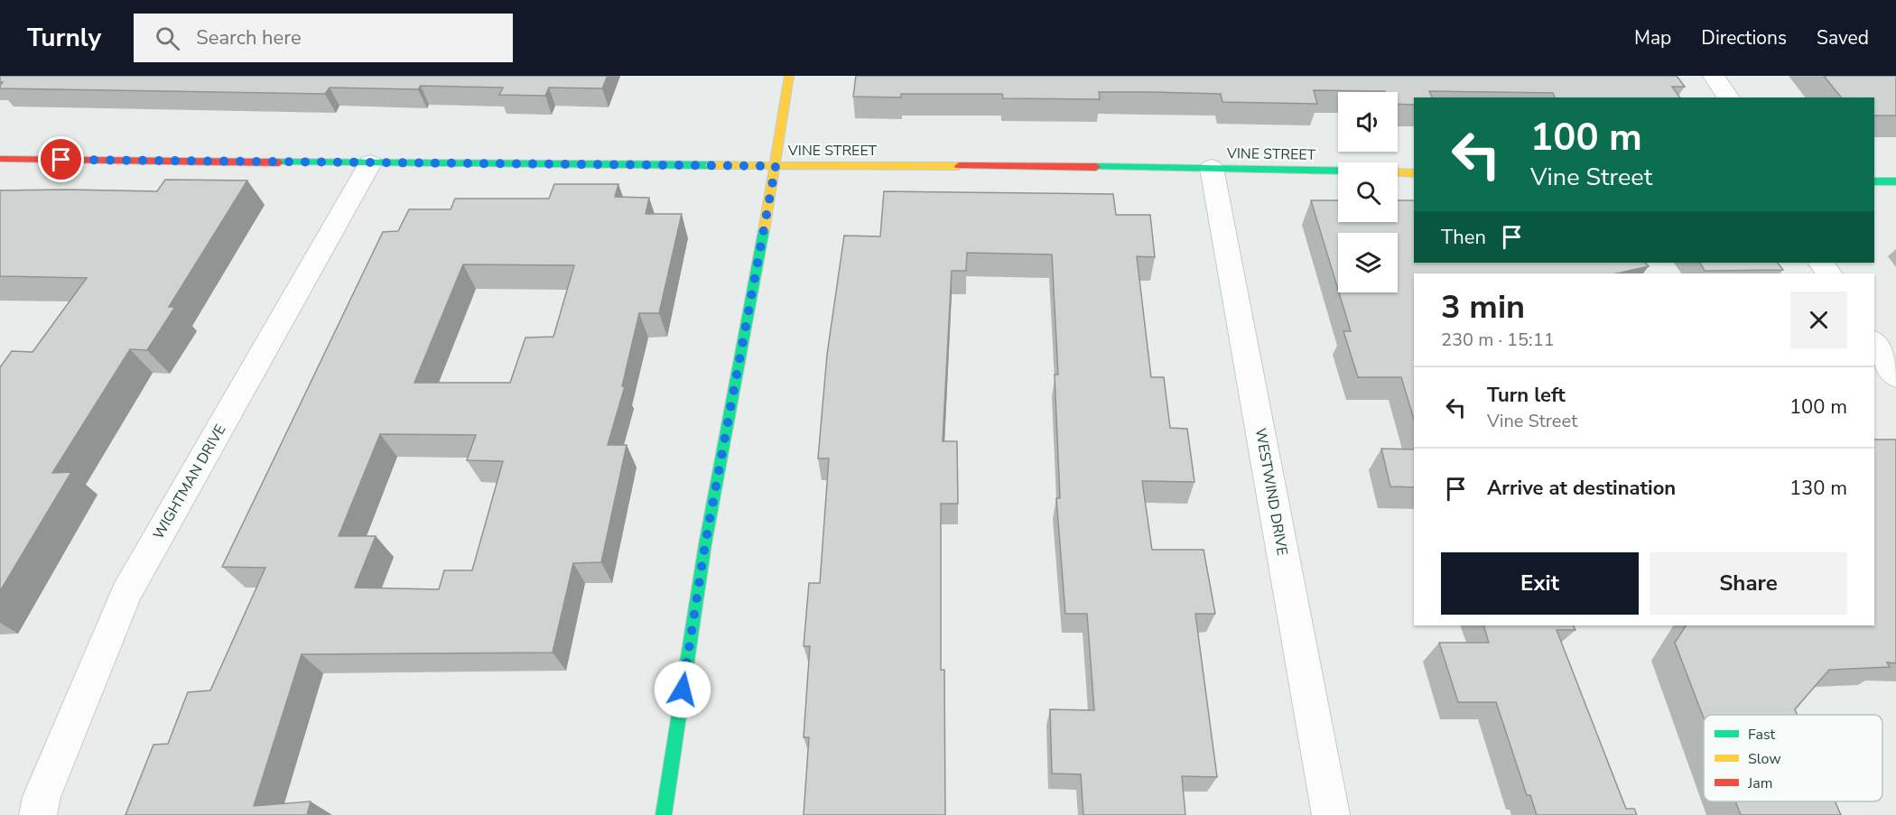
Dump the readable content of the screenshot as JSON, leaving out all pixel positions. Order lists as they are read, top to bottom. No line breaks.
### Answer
{"streets":{"street":["VINE STREET","WIGHTMAN DRIVE","WESTWIND DRIVE"]},"crossings":[["VINE STREET","WIGHTMAN DRIVE"],["VINE STREET","WESTWIND DRIVE"]],"legend":["Fast","Slow","Jam"],"page":{"header":"Turnly","search":"Search here","nav":["Map","Directions","Saved"],"turn":["100 m","Vine Street"],"then":"Then","heading":["3 min","230 m · 15:11"],"list":[{"name":"Turn left","note":"Vine Street","value":"100 m"},{"name":"Arrive at destination","value":"130 m"}],"buttons":["Exit","Share"]}}
